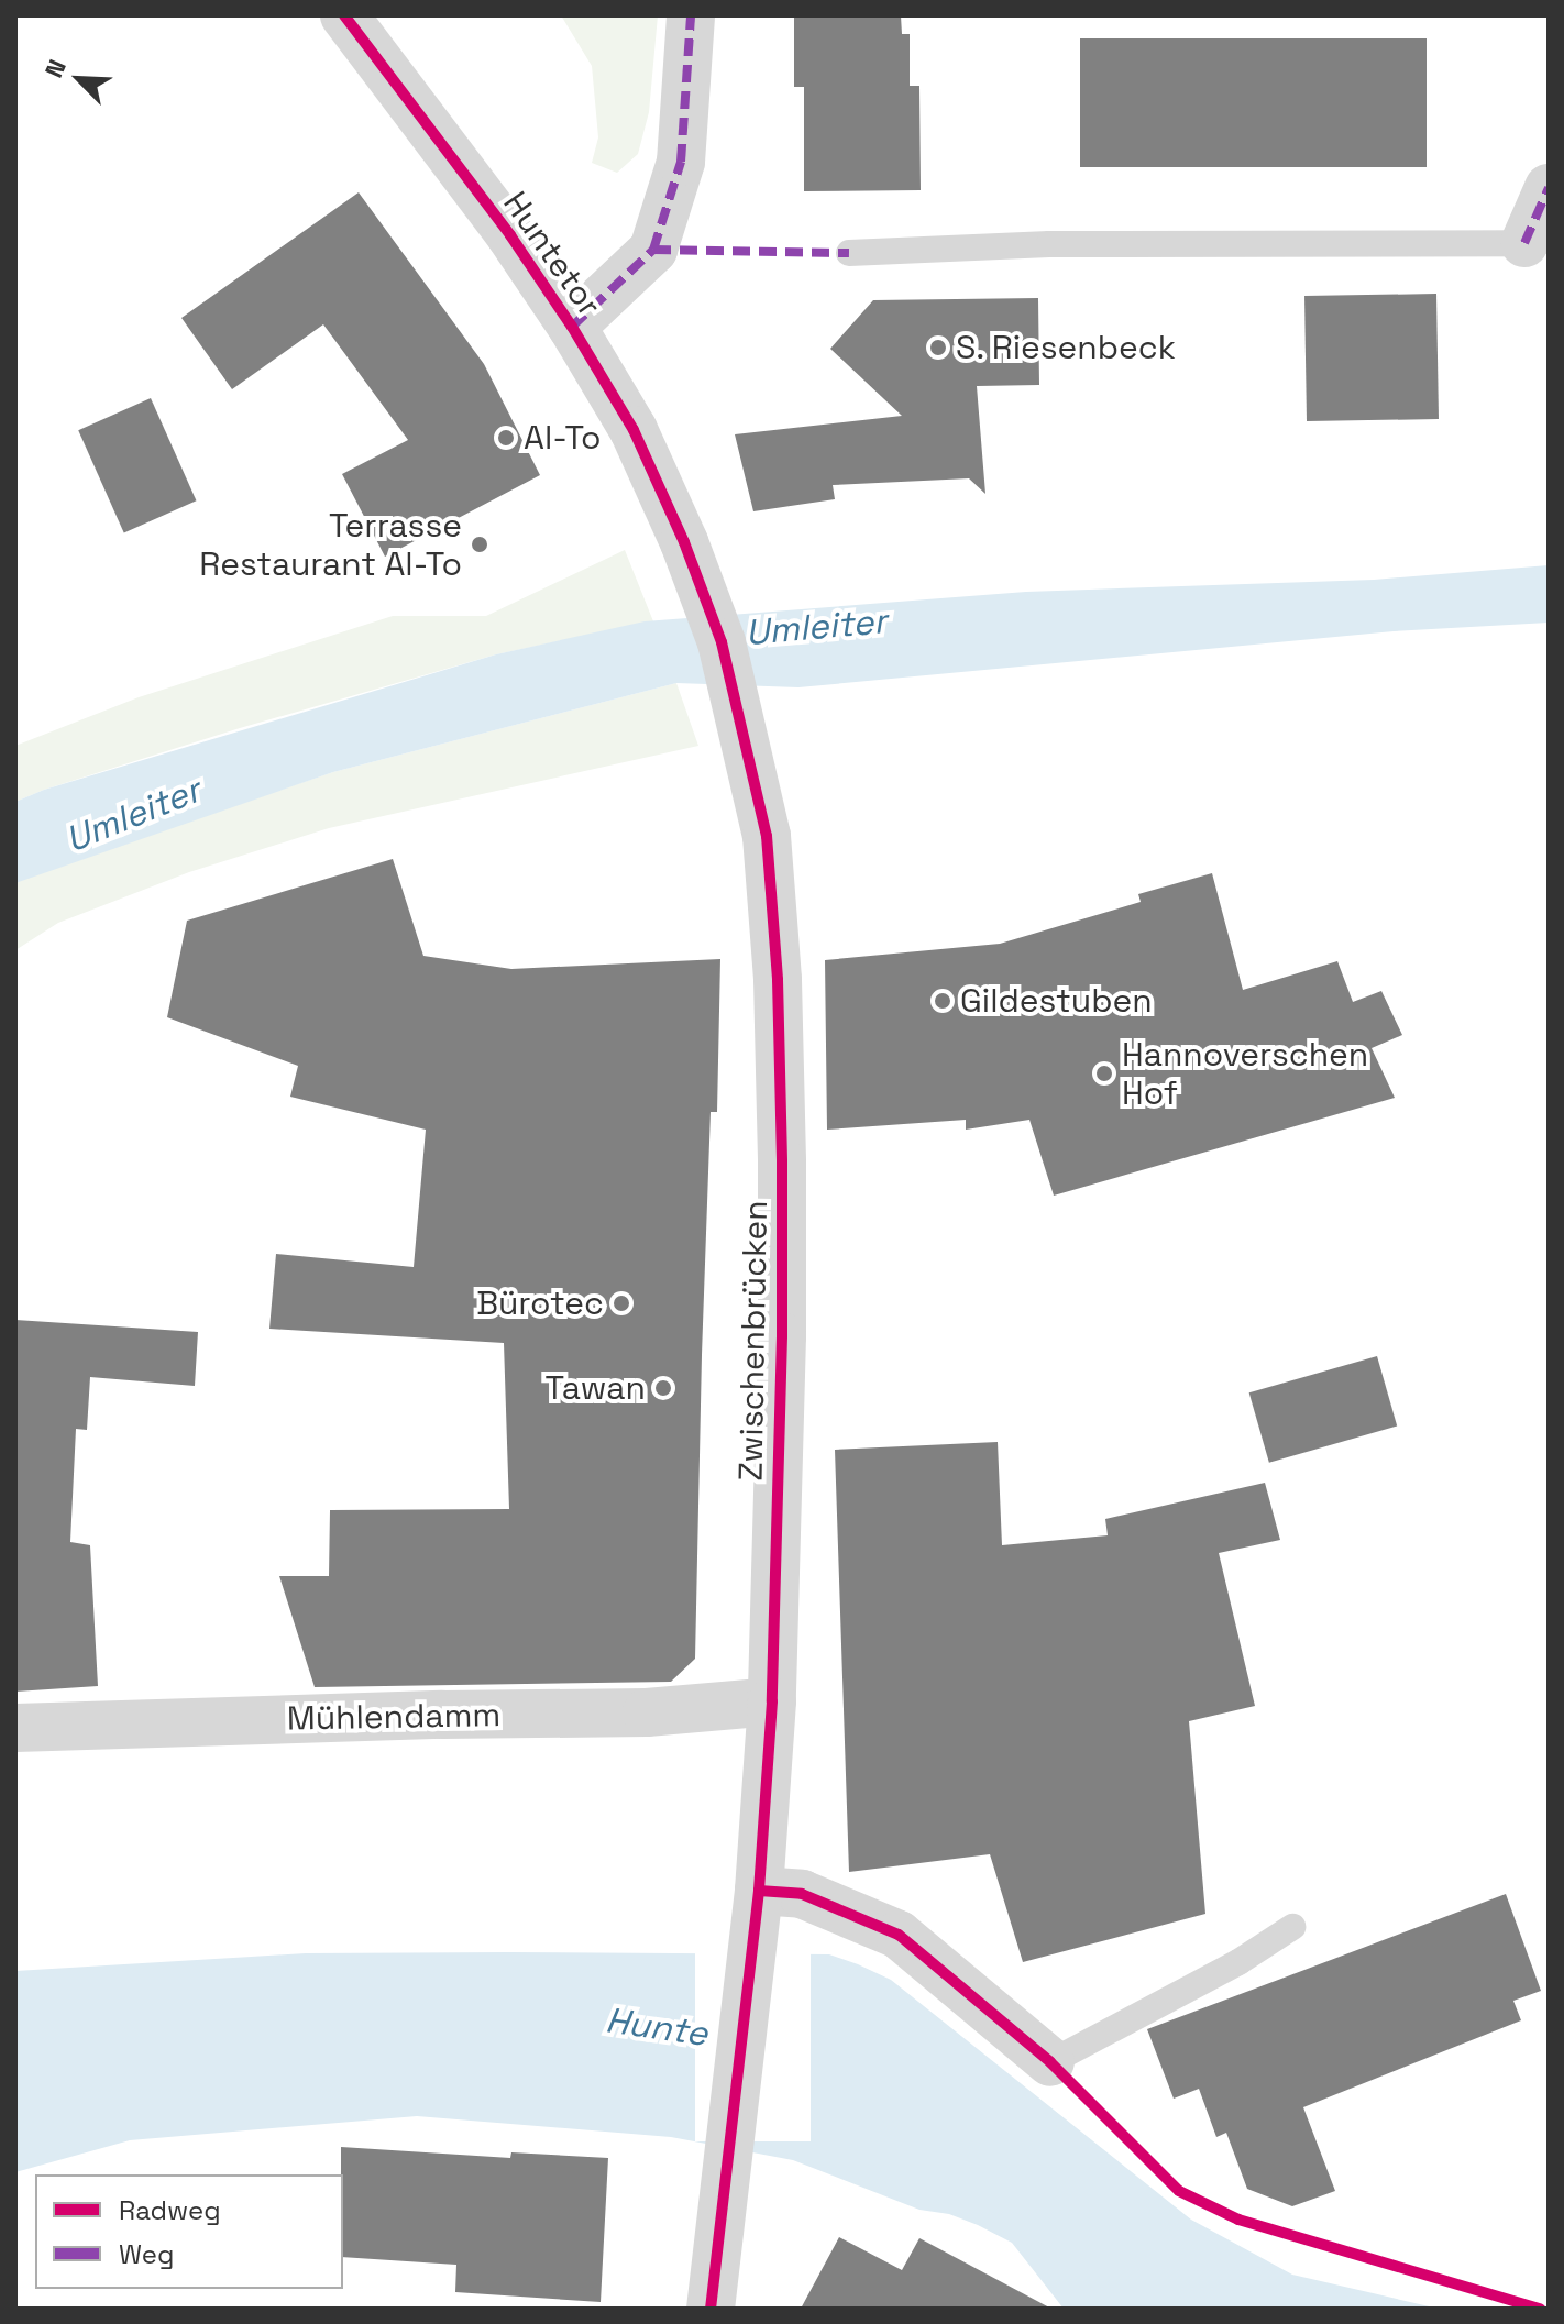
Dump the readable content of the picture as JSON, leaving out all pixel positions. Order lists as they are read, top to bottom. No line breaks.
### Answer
{"streets":{"street":["Huntetor","Zwischenbrücken","Mühlendamm"]},"crossings":[["Huntetor","Zwischenbrücken"],["Zwischenbrücken","Mühlendamm"]],"water":["Umleiter","Hunte"],"places":["S. Riesenbeck","Al-To","Terrasse Restaurant Al-To","Gildestuben","Hannoverschen Hof","Bürotec","Tawan"],"legend":["Radweg","Weg"],"north":"top left"}
